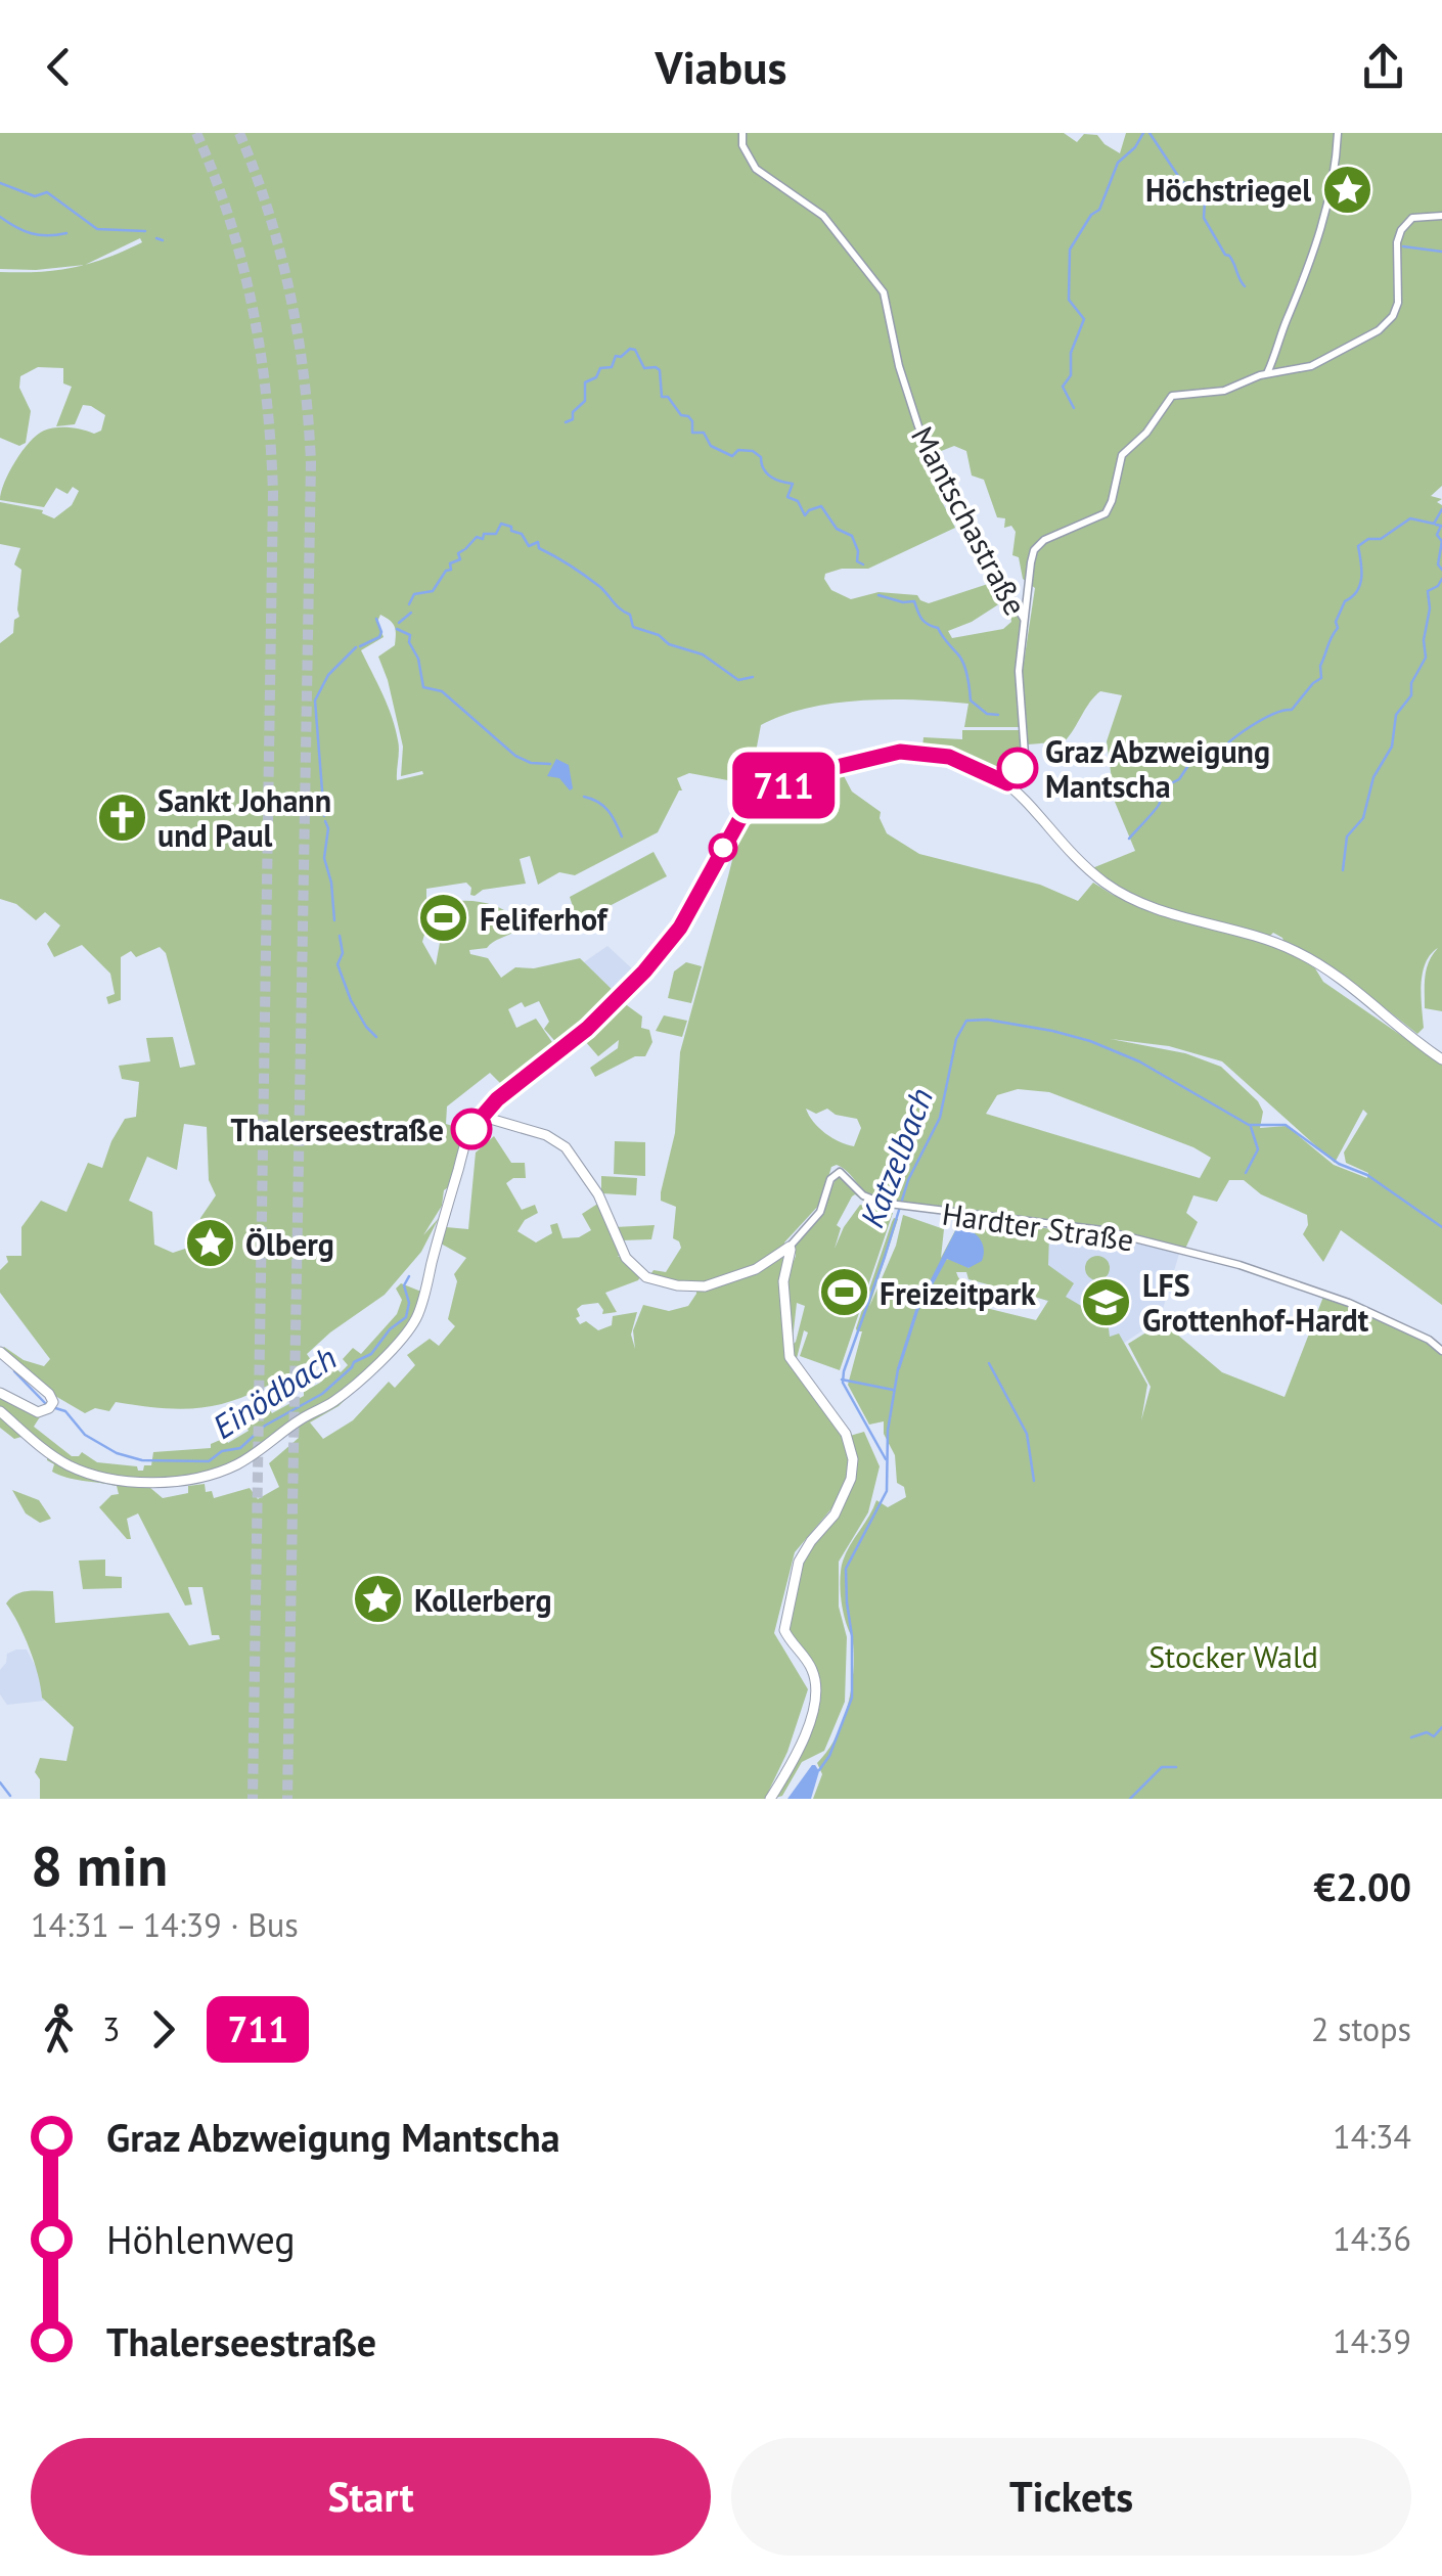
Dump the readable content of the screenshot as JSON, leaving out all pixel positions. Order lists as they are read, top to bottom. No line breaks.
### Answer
{"streets":{"street":["Mantschastraße","Hardter Straße"]},"water":["Katzelbach","Einödbach"],"parks":["Stocker Wald"],"places":{"place":["Höchstriegel","Ölberg","Kollerberg"],"other":["Graz Abzweigung Mantscha","Thalerseestraße"],"church":["Sankt Johann und Paul"],"sports":["Feliferhof","Freizeitpark"],"school or university":["LFS Grottenhof-Hardt"]},"lines":["bus line 711"],"page":{"header":"Viabus","on_map":"711","heading":["8 min","14:31 – 14:39 · Bus","€2.00"],"legs":["3","711","2 stops"],"list":[{"name":"Graz Abzweigung Mantscha","value":"14:34"},{"name":"Höhlenweg","value":"14:36"},{"name":"Thalerseestraße","value":"14:39"}],"buttons":["Start","Tickets"]}}
